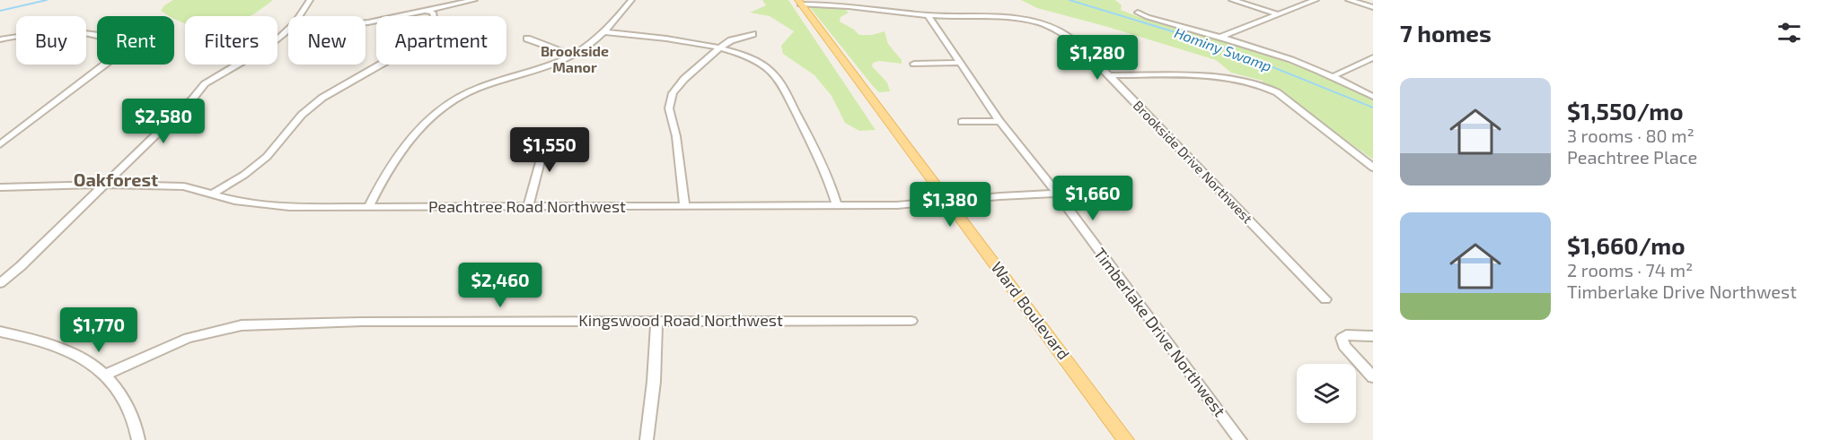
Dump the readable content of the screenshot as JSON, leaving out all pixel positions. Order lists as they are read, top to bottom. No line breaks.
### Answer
{"streets":{"main road":["Ward Boulevard"],"street":["Brookside Drive Northwest","Peachtree Road Northwest","Kingswood Road Northwest","Timberlake Drive Northwest"]},"crossings":[["Brookside Drive Northwest","Ward Boulevard"],["Brookside Drive Northwest","Timberlake Drive Northwest"],["Peachtree Road Northwest","Ward Boulevard"],["Peachtree Road Northwest","Timberlake Drive Northwest"]],"districts":["Brookside Manor","Oakforest"],"water":["Hominy Swamp"],"page":{"heading":"7 homes","chip":["Buy","Rent","Filters","New","Apartment"],"price":["$1,280","$2,580","$1,550","$1,660","$1,380","$2,460","$1,770"],"list":[{"name":"$1,550/mo","note":"3 rooms · 80 m² · Peachtree Place"},{"name":"$1,660/mo","note":"2 rooms · 74 m² · Timberlake Drive Northwest"}]}}
